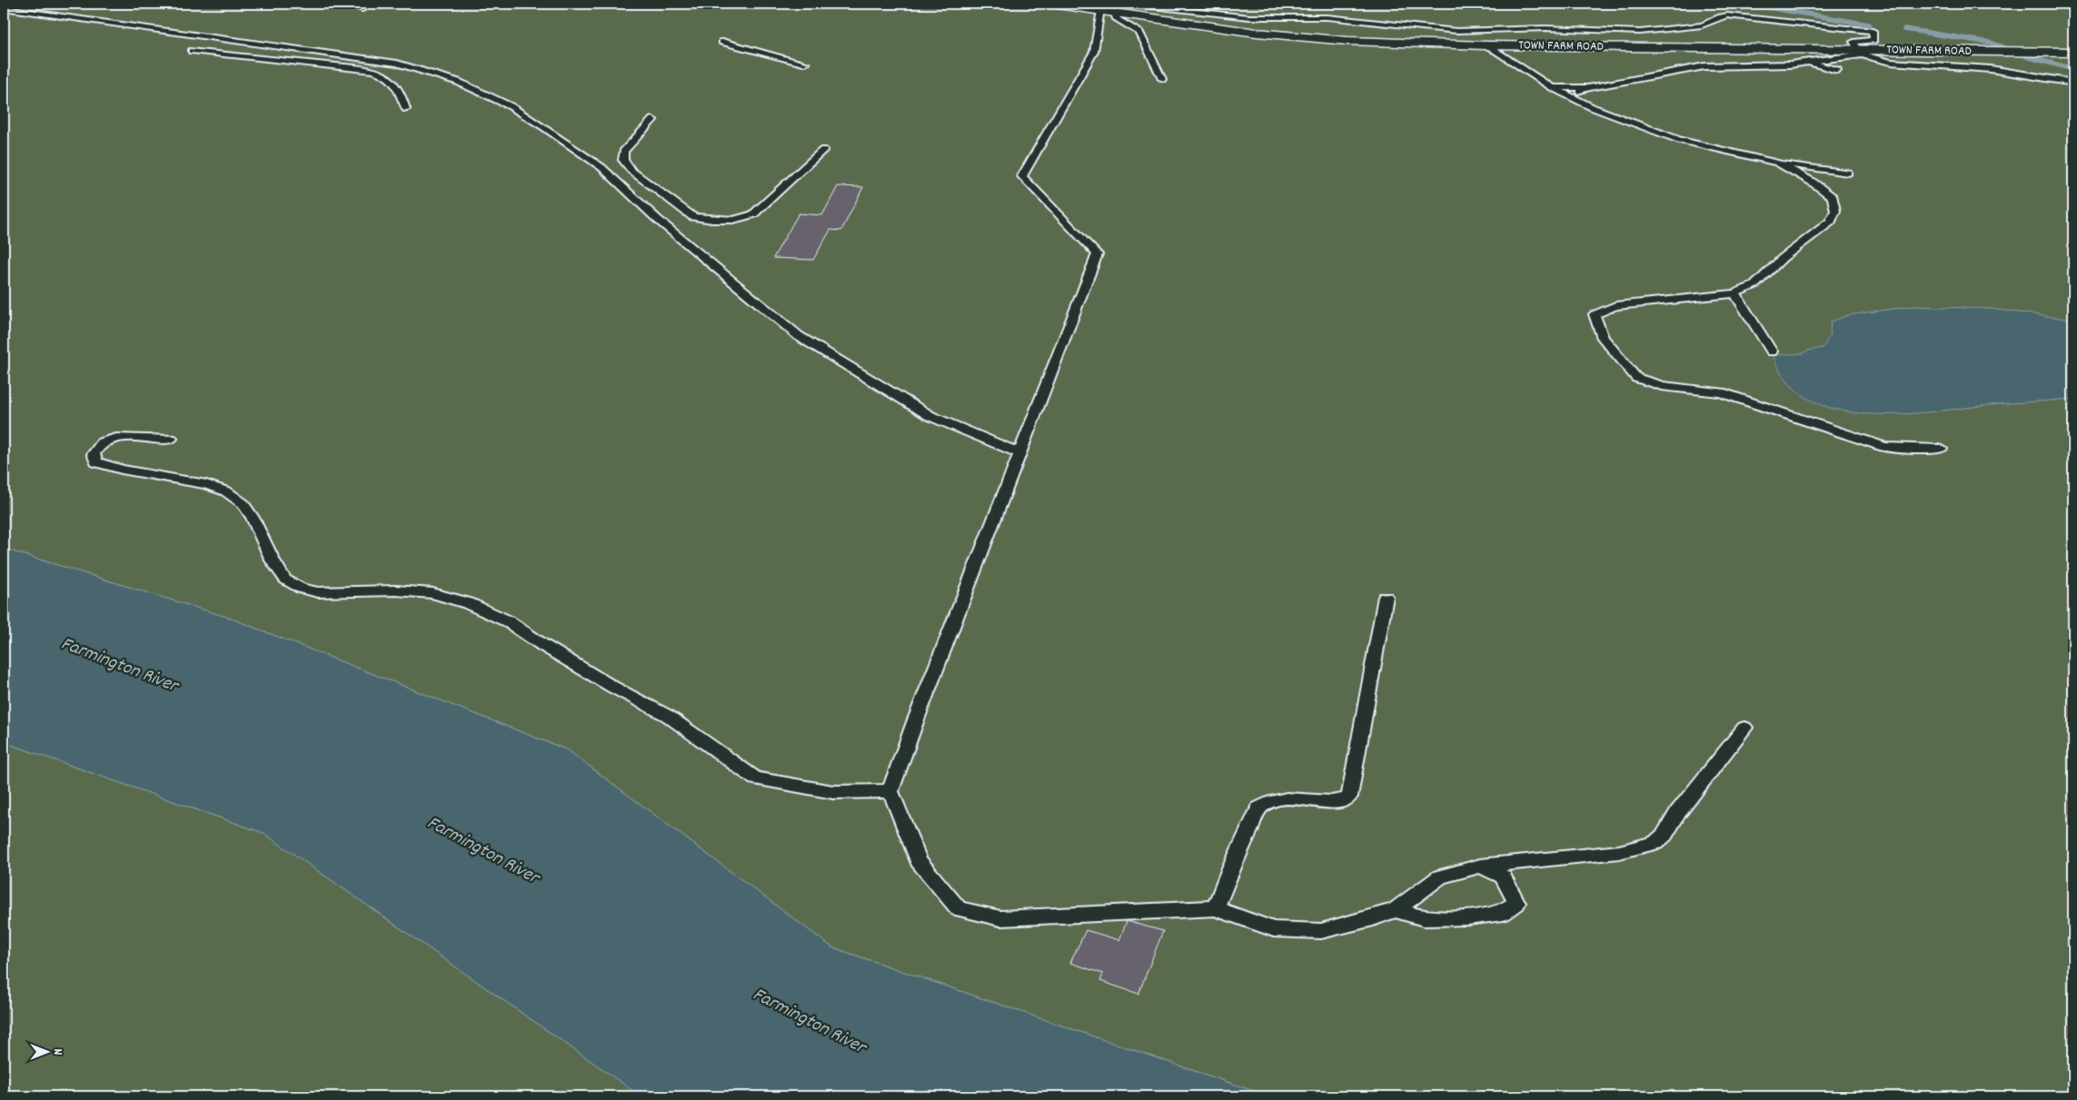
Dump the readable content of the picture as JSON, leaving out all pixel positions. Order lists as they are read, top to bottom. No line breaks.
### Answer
{"streets":{"street":["TOWN FARM ROAD"]},"water":["Farmington River"],"north":"right"}
